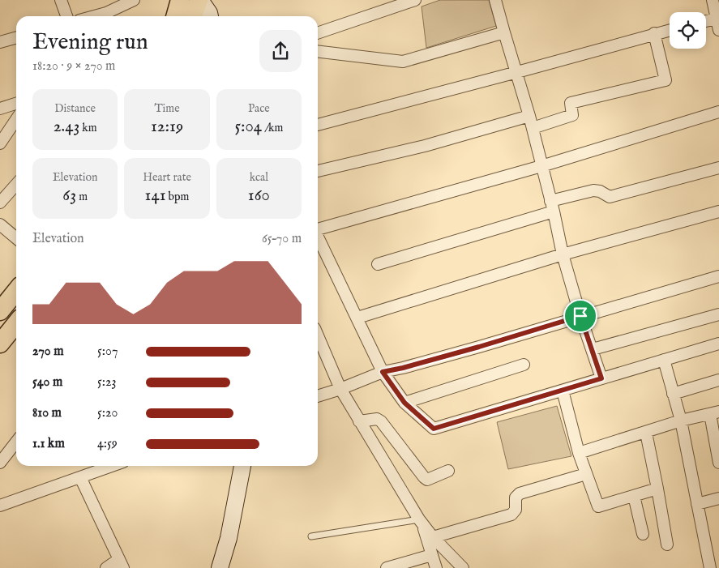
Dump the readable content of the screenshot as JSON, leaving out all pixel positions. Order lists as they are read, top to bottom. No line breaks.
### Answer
{"page":{"heading":["Evening run","18:20 · 9 × 270 m"],"stats":[["Distance","2.43 km"],["Time","12:19"],["Pace","5:04 /km"],["Elevation","63 m"],["Heart rate","141 bpm"],["kcal","160"]],"chart":["Elevation","65–70 m"],"list":[{"name":"270 m","note":"5:07"},{"name":"540 m","note":"5:23"},{"name":"810 m","note":"5:20"},{"name":"1.1 km","note":"4:59"}]}}
